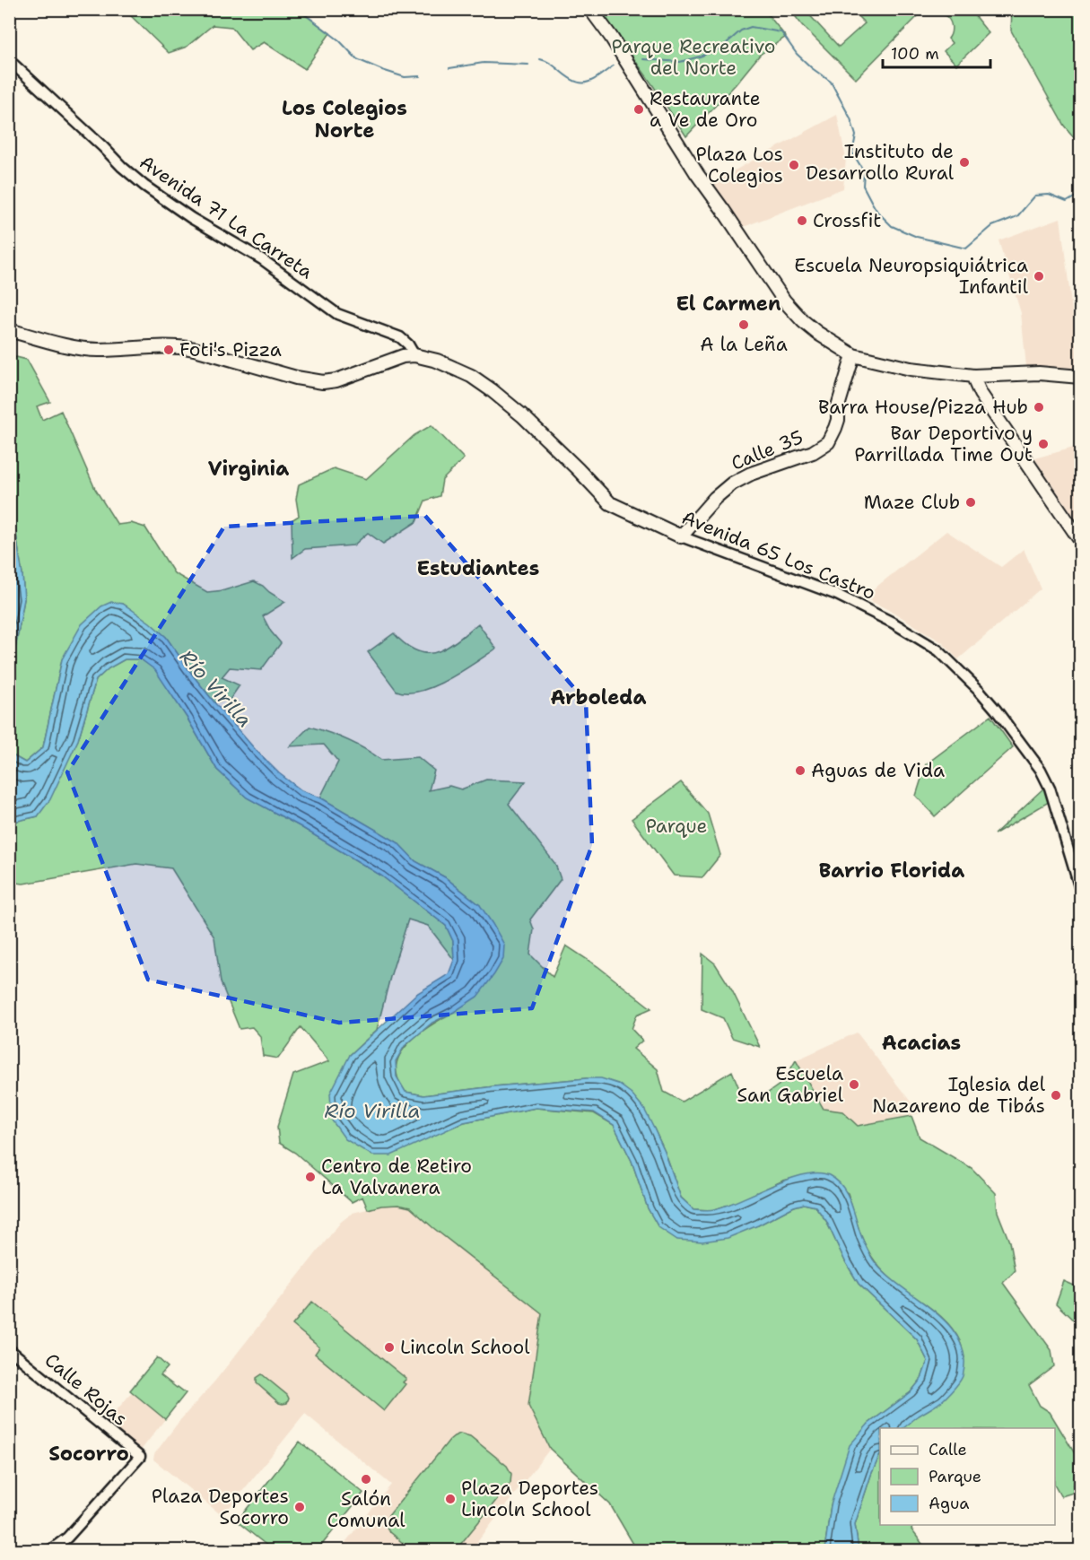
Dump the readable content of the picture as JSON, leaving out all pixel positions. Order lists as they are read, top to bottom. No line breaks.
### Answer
{"streets":{"main road":["Calle 35","Avenida 65 Los Castro"],"street":["Avenida 71 La Carreta","Calle Rojas"]},"crossings":[["Avenida 71 La Carreta","Avenida 65 Los Castro"],["Calle 35","Avenida 65 Los Castro"]],"districts":["Los Colegios Norte","El Carmen","Virginia","Estudiantes","Arboleda","Barrio Florida","Acacias","Socorro"],"water":["Río Virilla"],"parks":["Parque Recreativo del Norte","Parque"],"places":["Restaurante a Ve de Oro","Instituto de Desarrollo Rural","Plaza Los Colegios","Crossfit","Escuela Neuropsiquiátrica Infantil","A la Leña","Foti's Pizza","Barra House/Pizza Hub","Bar Deportivo y Parrillada Time Out","Maze Club","Aguas de Vida","Escuela San Gabriel","Iglesia del Nazareno de Tibás","Centro de Retiro La Valvanera","Lincoln School","Salón Comunal","Plaza Deportes Lincoln School","Plaza Deportes Socorro"],"legend":["Calle","Parque","Agua"],"scale_bar":"100 m"}
